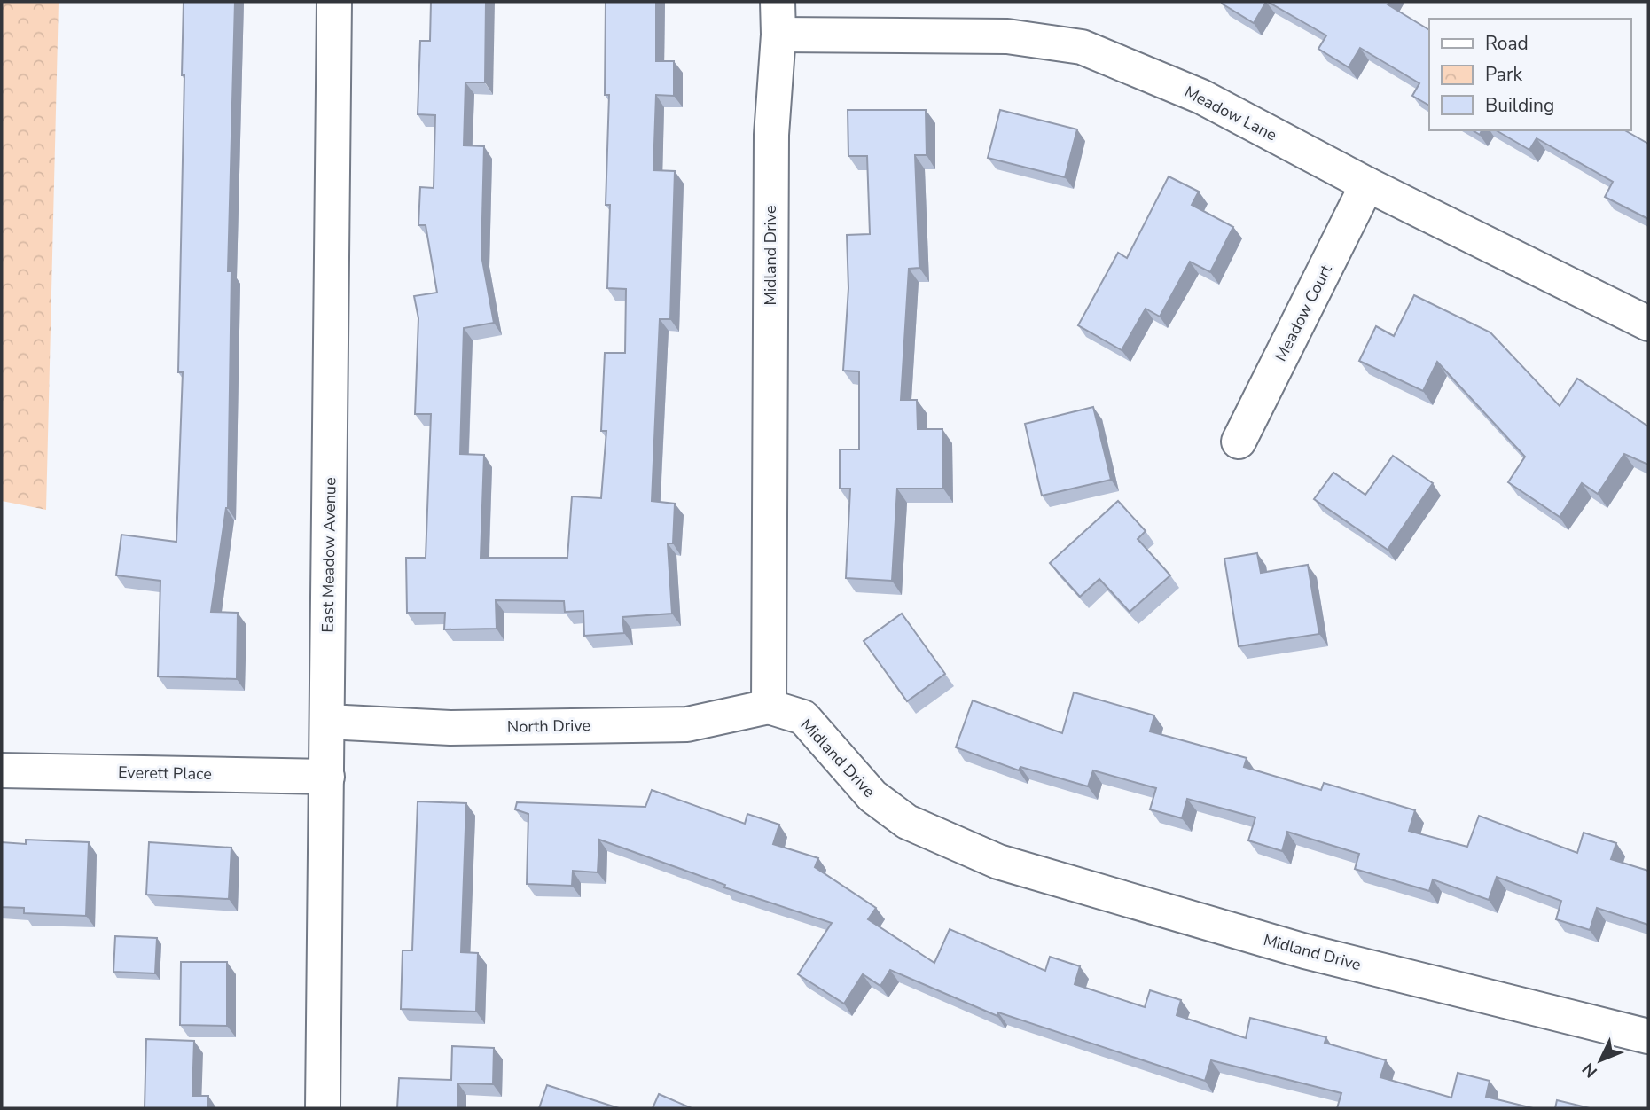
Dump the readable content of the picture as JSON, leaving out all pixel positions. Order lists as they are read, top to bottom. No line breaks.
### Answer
{"streets":{"street":["Meadow Lane","Midland Drive","Meadow Court","East Meadow Avenue","North Drive","Everett Place"]},"crossings":[["Meadow Lane","Midland Drive"],["Meadow Lane","Meadow Court"],["Midland Drive","North Drive"],["East Meadow Avenue","North Drive"],["East Meadow Avenue","Everett Place"]],"legend":["Road","Park","Building"],"north":"bottom left"}
